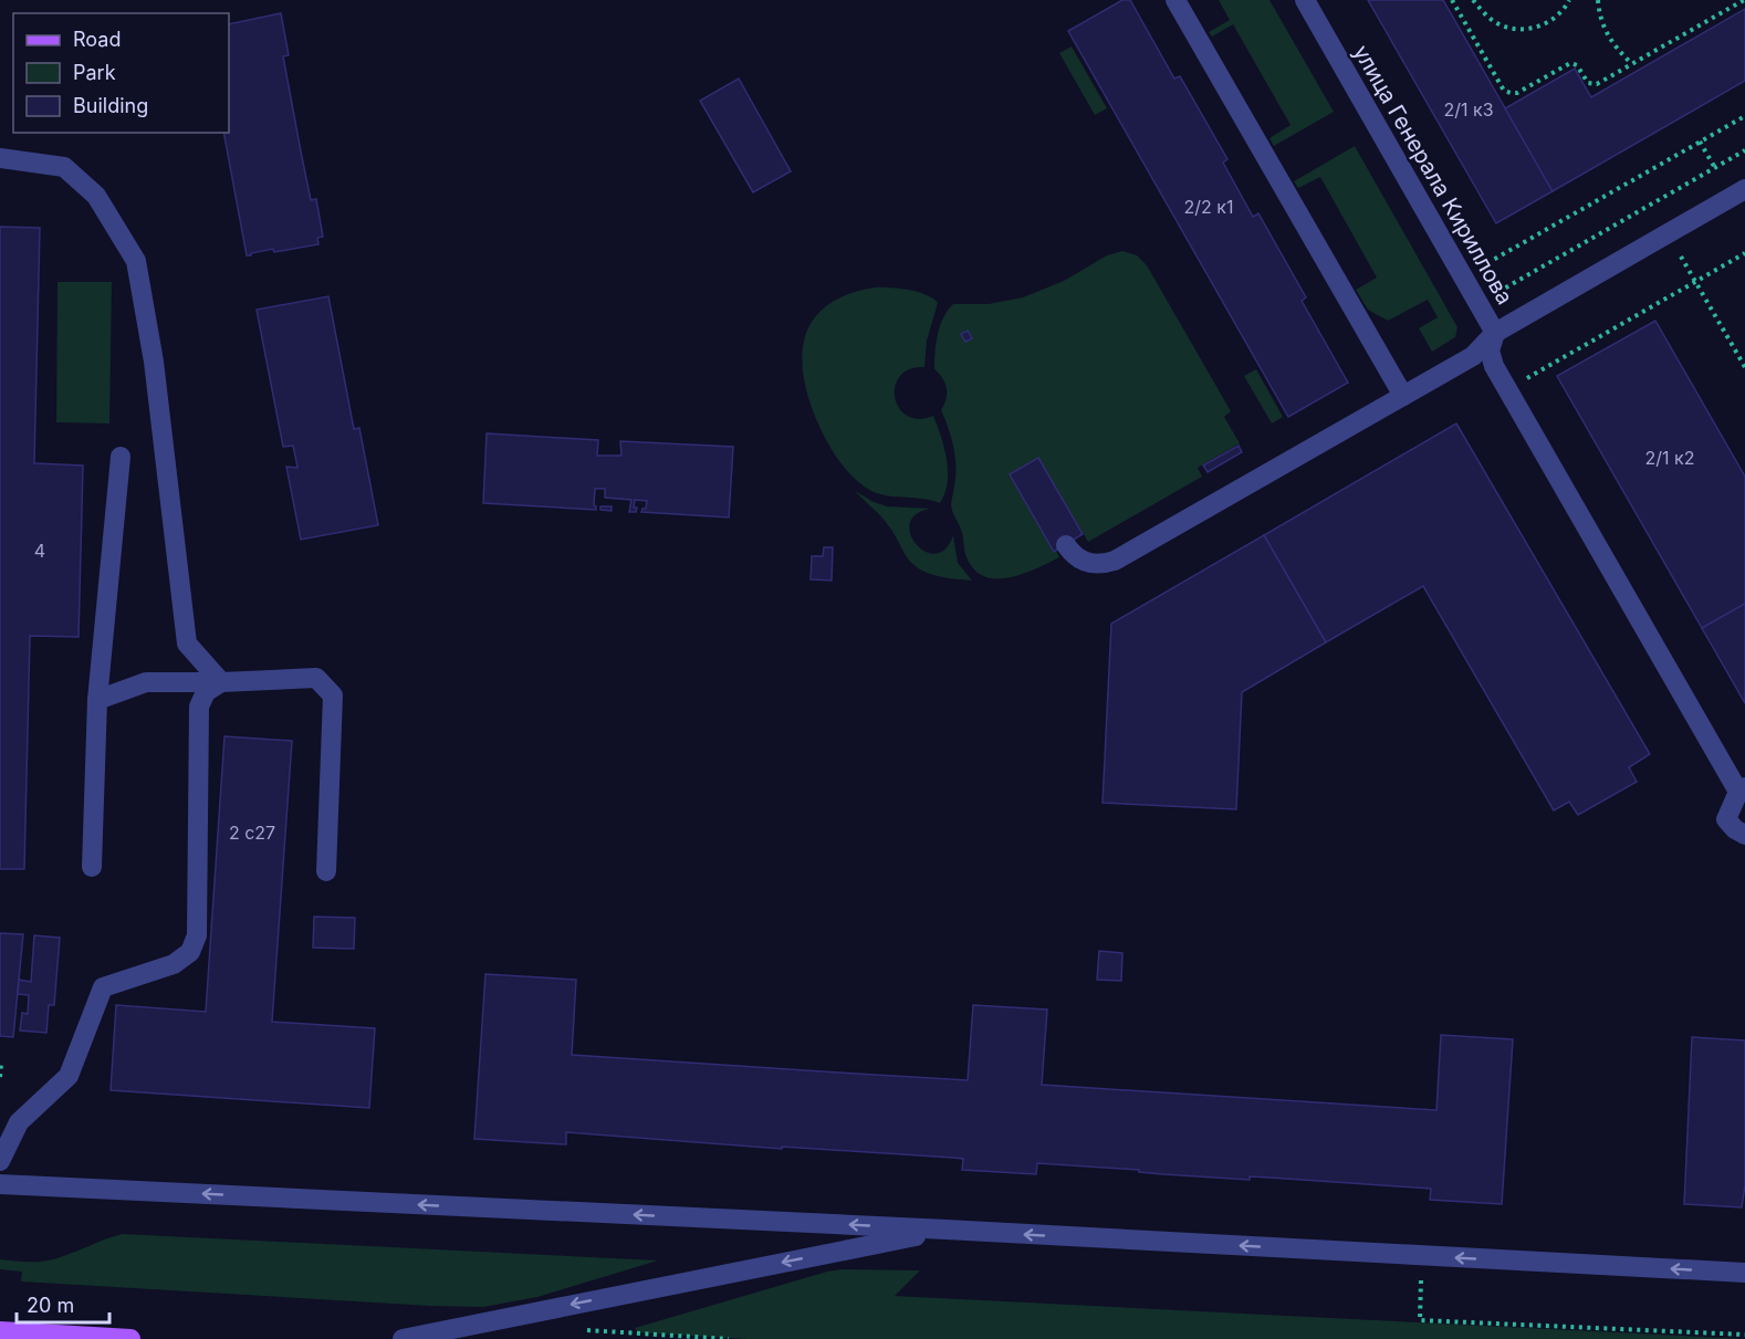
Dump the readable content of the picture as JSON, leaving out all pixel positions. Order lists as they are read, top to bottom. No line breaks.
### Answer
{"streets":{"street":["улица Генерала Кириллова"]},"house_numbers":["2/1 к3","2/2 к1","2/1 к2","4","2 с27"],"legend":["Road","Park","Building"],"scale_bar":"20 m"}
